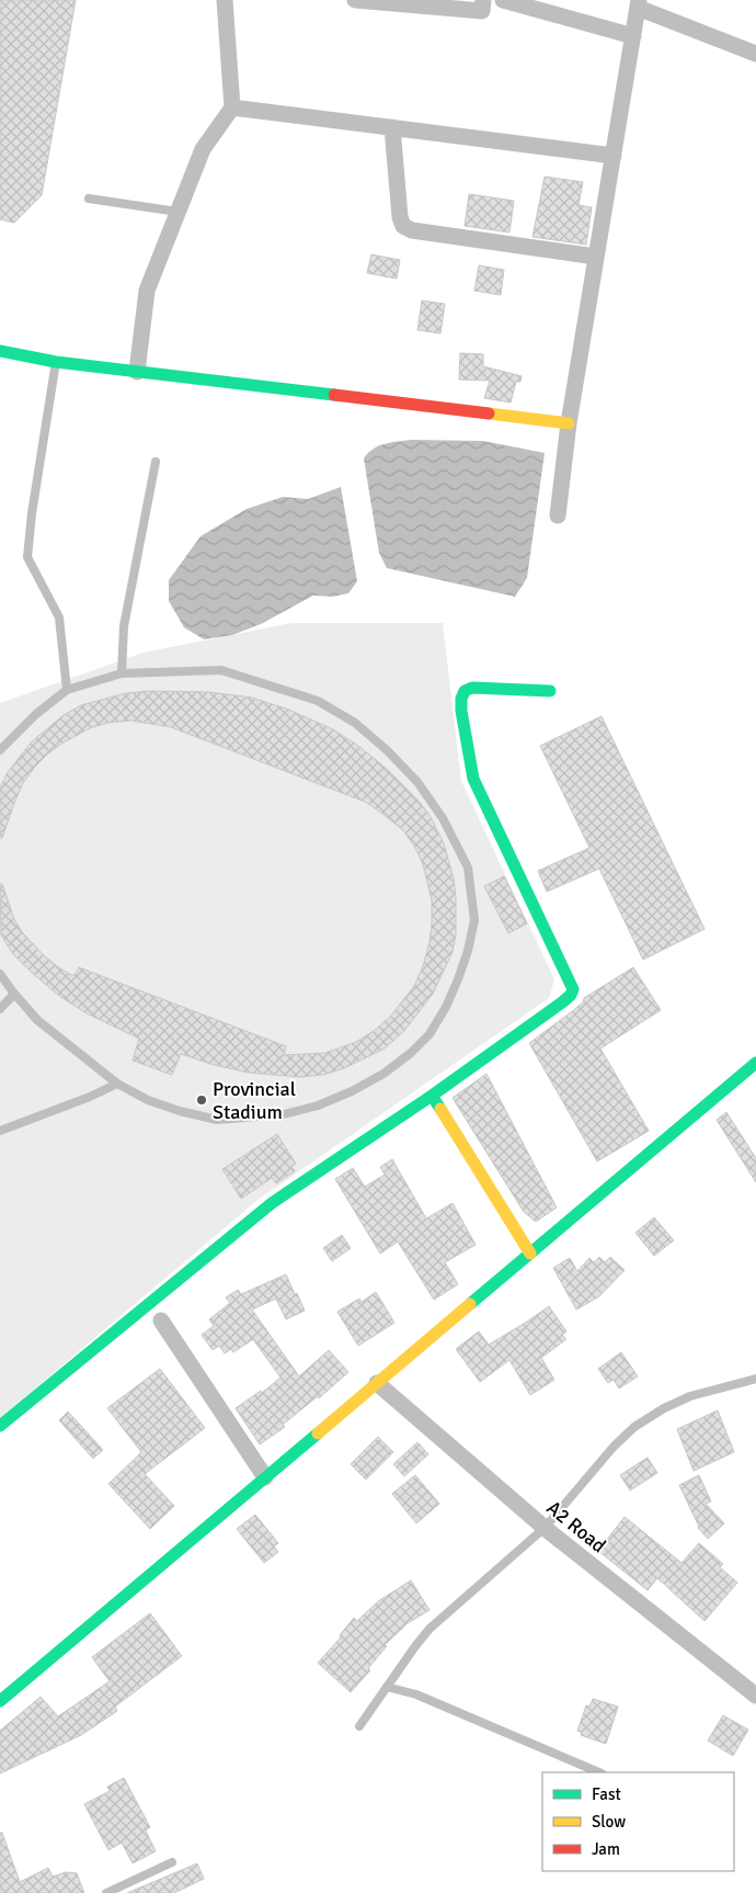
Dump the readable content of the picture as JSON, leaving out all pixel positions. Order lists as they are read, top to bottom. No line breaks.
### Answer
{"streets":{"street":["A2 Road"]},"places":["Provincial Stadium"],"legend":["Fast","Slow","Jam"]}
